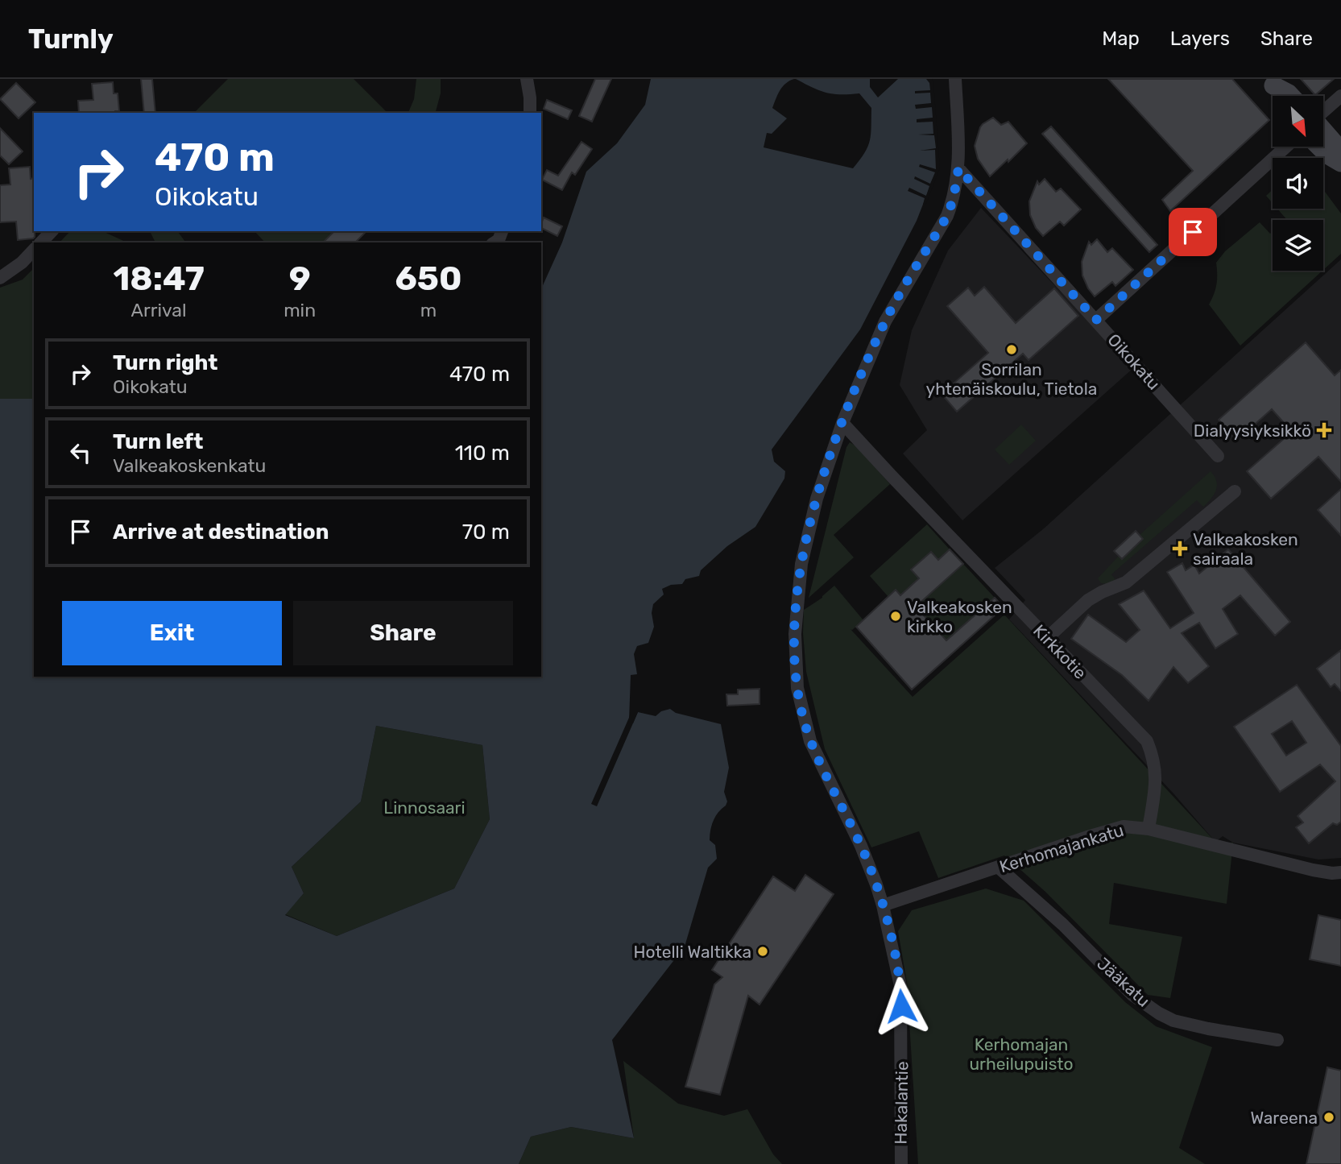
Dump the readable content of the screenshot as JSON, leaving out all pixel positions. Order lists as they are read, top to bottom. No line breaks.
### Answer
{"streets":{"street":["Oikokatu","Kirkkotie","Kerhomajankatu","Jääkatu","Hakalantie"]},"crossings":[["Oikokatu","Hakalantie"],["Kirkkotie","Kerhomajankatu"],["Kirkkotie","Hakalantie"],["Kerhomajankatu","Jääkatu"],["Kerhomajankatu","Hakalantie"]],"parks":["Linnosaari","Kerhomajan urheilupuisto"],"places":{"other":["Sorrilan yhtenäiskoulu, Tietola","Valkeakosken kirkko","Hotelli Waltikka","Wareena"],"health":["Dialyysiyksikkö","Valkeakosken sairaala"]},"north":"bottom right","page":{"header":"Turnly","nav":["Map","Layers","Share"],"turn":["470 m","Oikokatu"],"eta":["18:47","Arrival","9","min","650","m"],"list":[{"name":"Turn right","note":"Oikokatu","value":"470 m"},{"name":"Turn left","note":"Valkeakoskenkatu","value":"110 m"},{"name":"Arrive at destination","value":"70 m"}],"buttons":["Exit","Share"]}}
